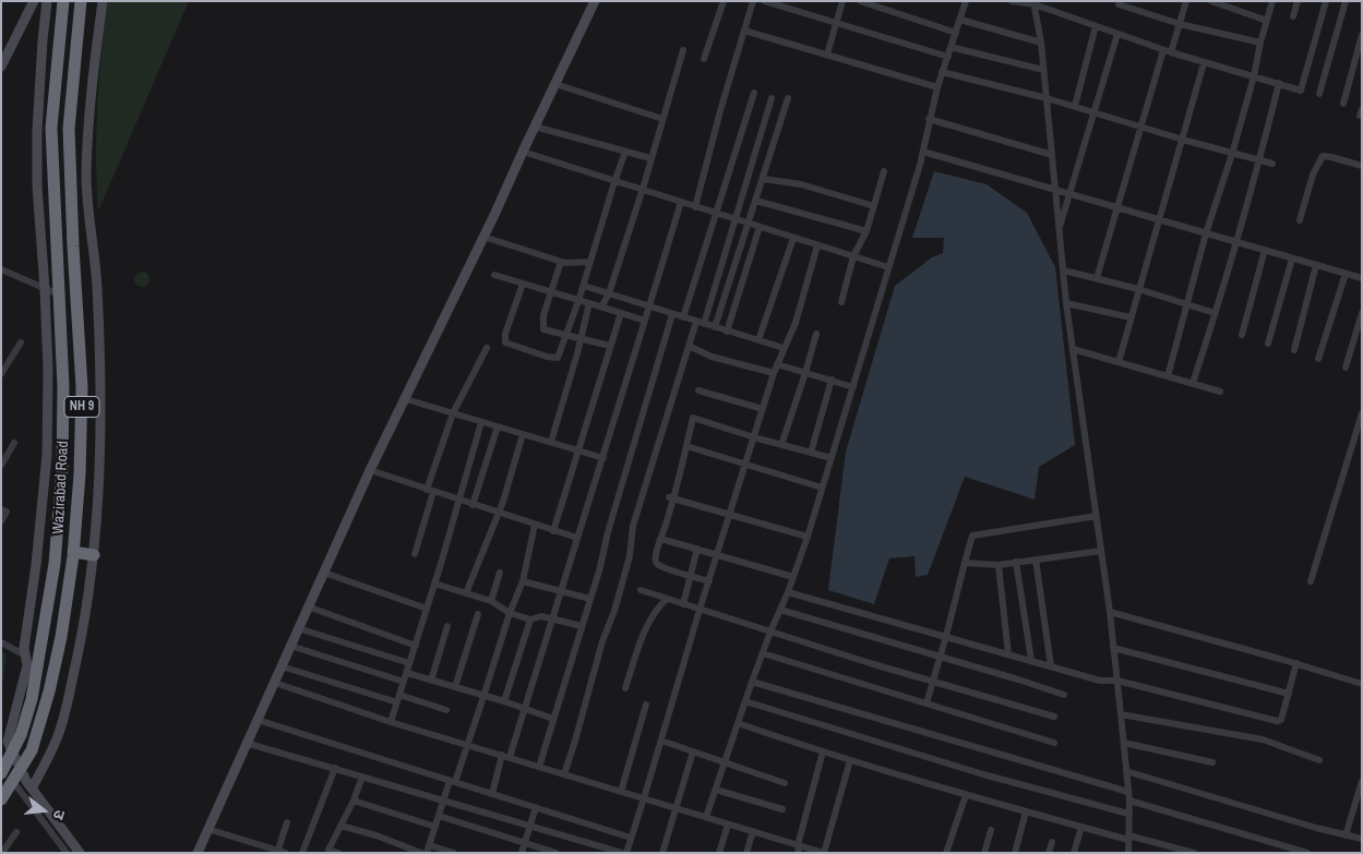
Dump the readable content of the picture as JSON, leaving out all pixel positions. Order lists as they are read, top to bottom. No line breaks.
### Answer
{"streets":{"highway":["NH 9","Wazirabad Road"]},"north":"right"}
